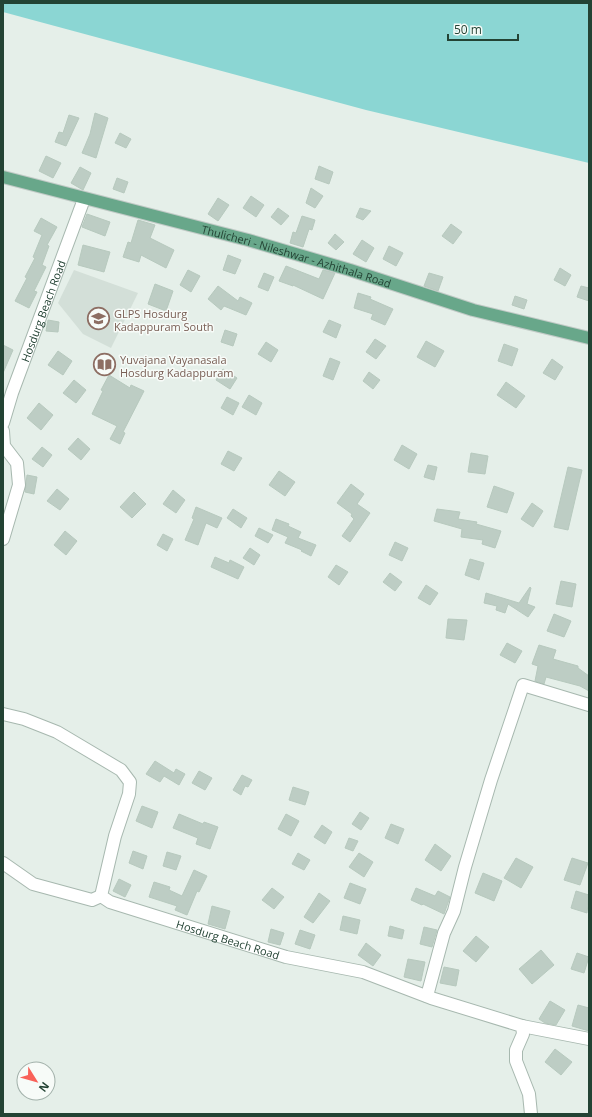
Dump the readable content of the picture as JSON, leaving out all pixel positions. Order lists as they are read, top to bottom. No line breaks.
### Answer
{"streets":{"main road":["Thulicheri - Nileshwar - Azhithala Road"],"street":["Hosdurg Beach Road"]},"crossings":[["Thulicheri - Nileshwar - Azhithala Road","Hosdurg Beach Road"]],"places":{"school or university":["GLPS Hosdurg Kadappuram South"],"library":["Yuvajana Vayanasala Hosdurg Kadappuram"]},"scale_bar":"50 m","north":"bottom right"}
